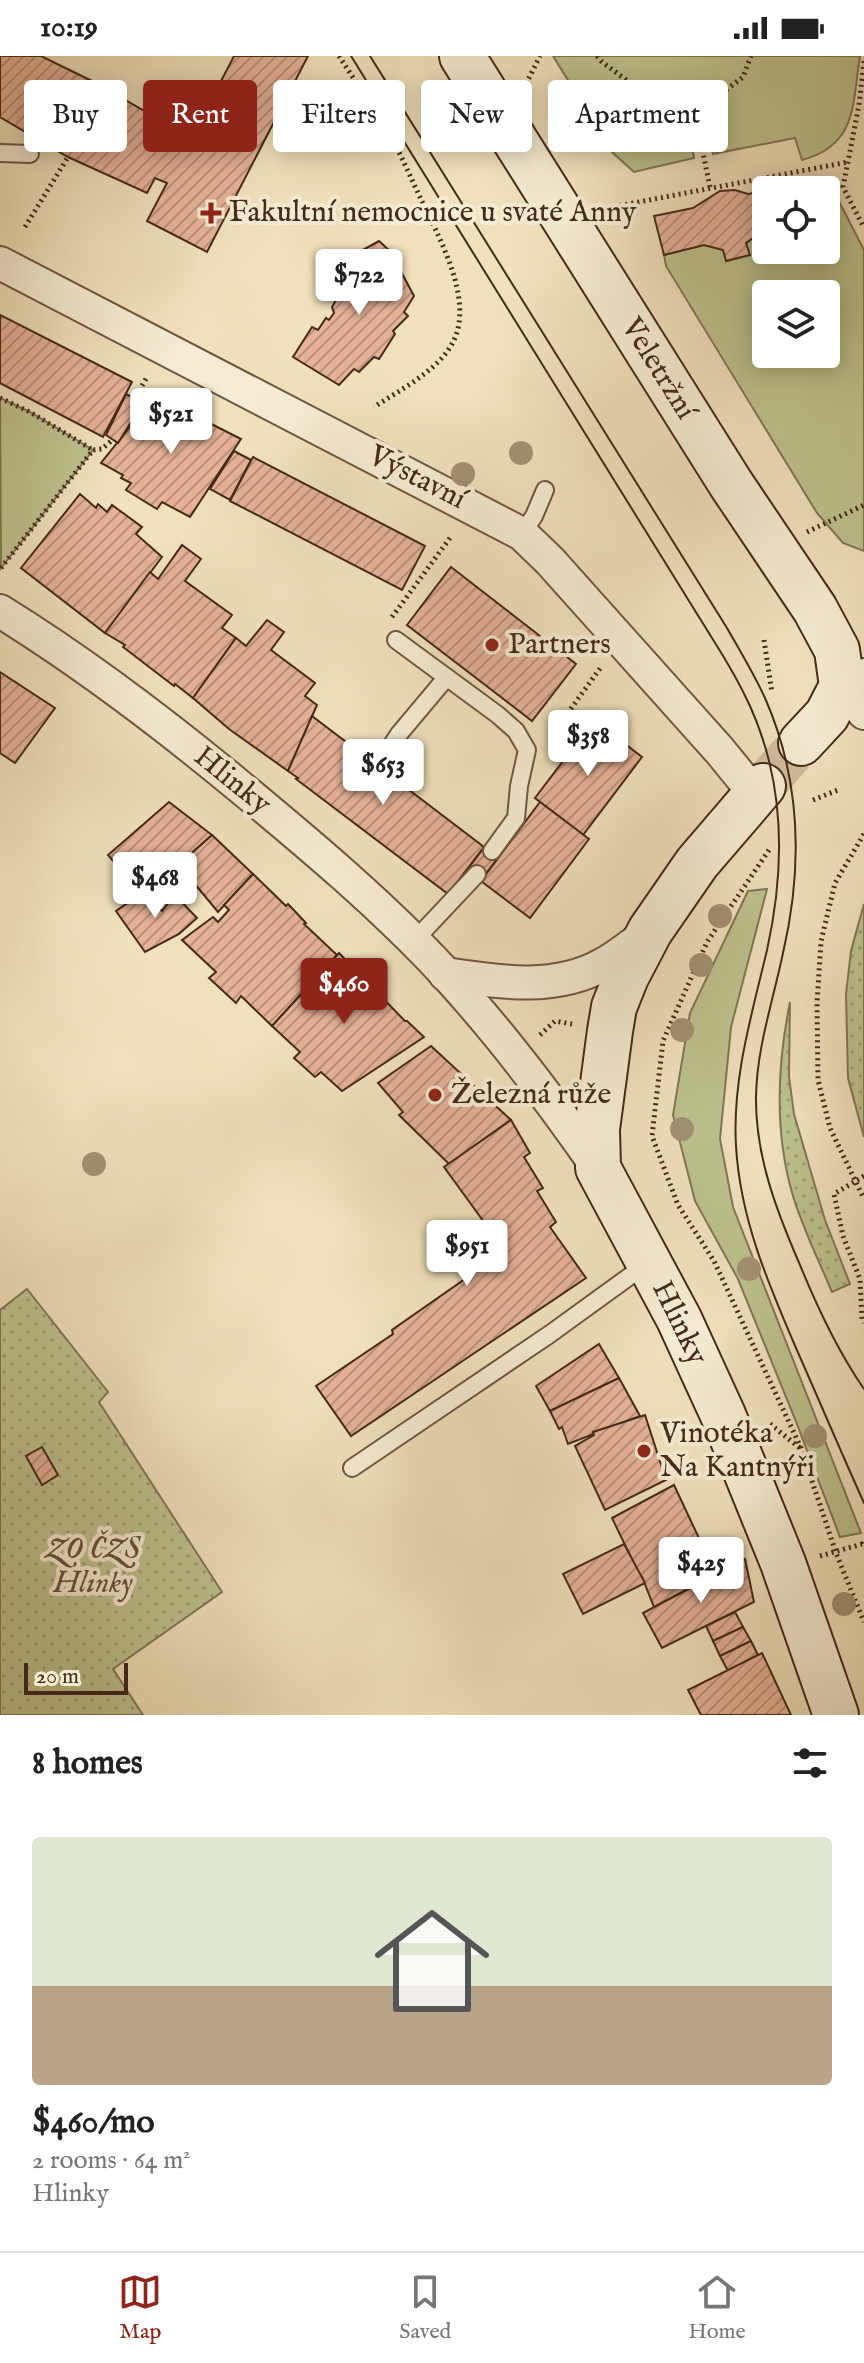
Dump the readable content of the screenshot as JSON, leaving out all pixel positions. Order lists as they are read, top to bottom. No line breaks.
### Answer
{"streets":{"street":["Veletržní","Výstavní","Hlinky"]},"crossings":[["Výstavní","Hlinky"]],"parks":["ZO ČZS Hlinky"],"places":{"health":["Fakultní nemocnice u svaté Anny"],"other":["Partners","Železná růže","Vinotéka Na Kantnýři"]},"scale_bar":"20 m","page":{"status":"10:19","chip":["Buy","Rent","Filters","New","Apartment"],"price":["$722","$521","$358","$653","$468","$460","$951","$425"],"scale":"20 m","heading":"8 homes","list":[{"name":"$460/mo","note":"2 rooms · 64 m² · Hlinky"}],"tabs":["Map","Saved","Home"]}}
